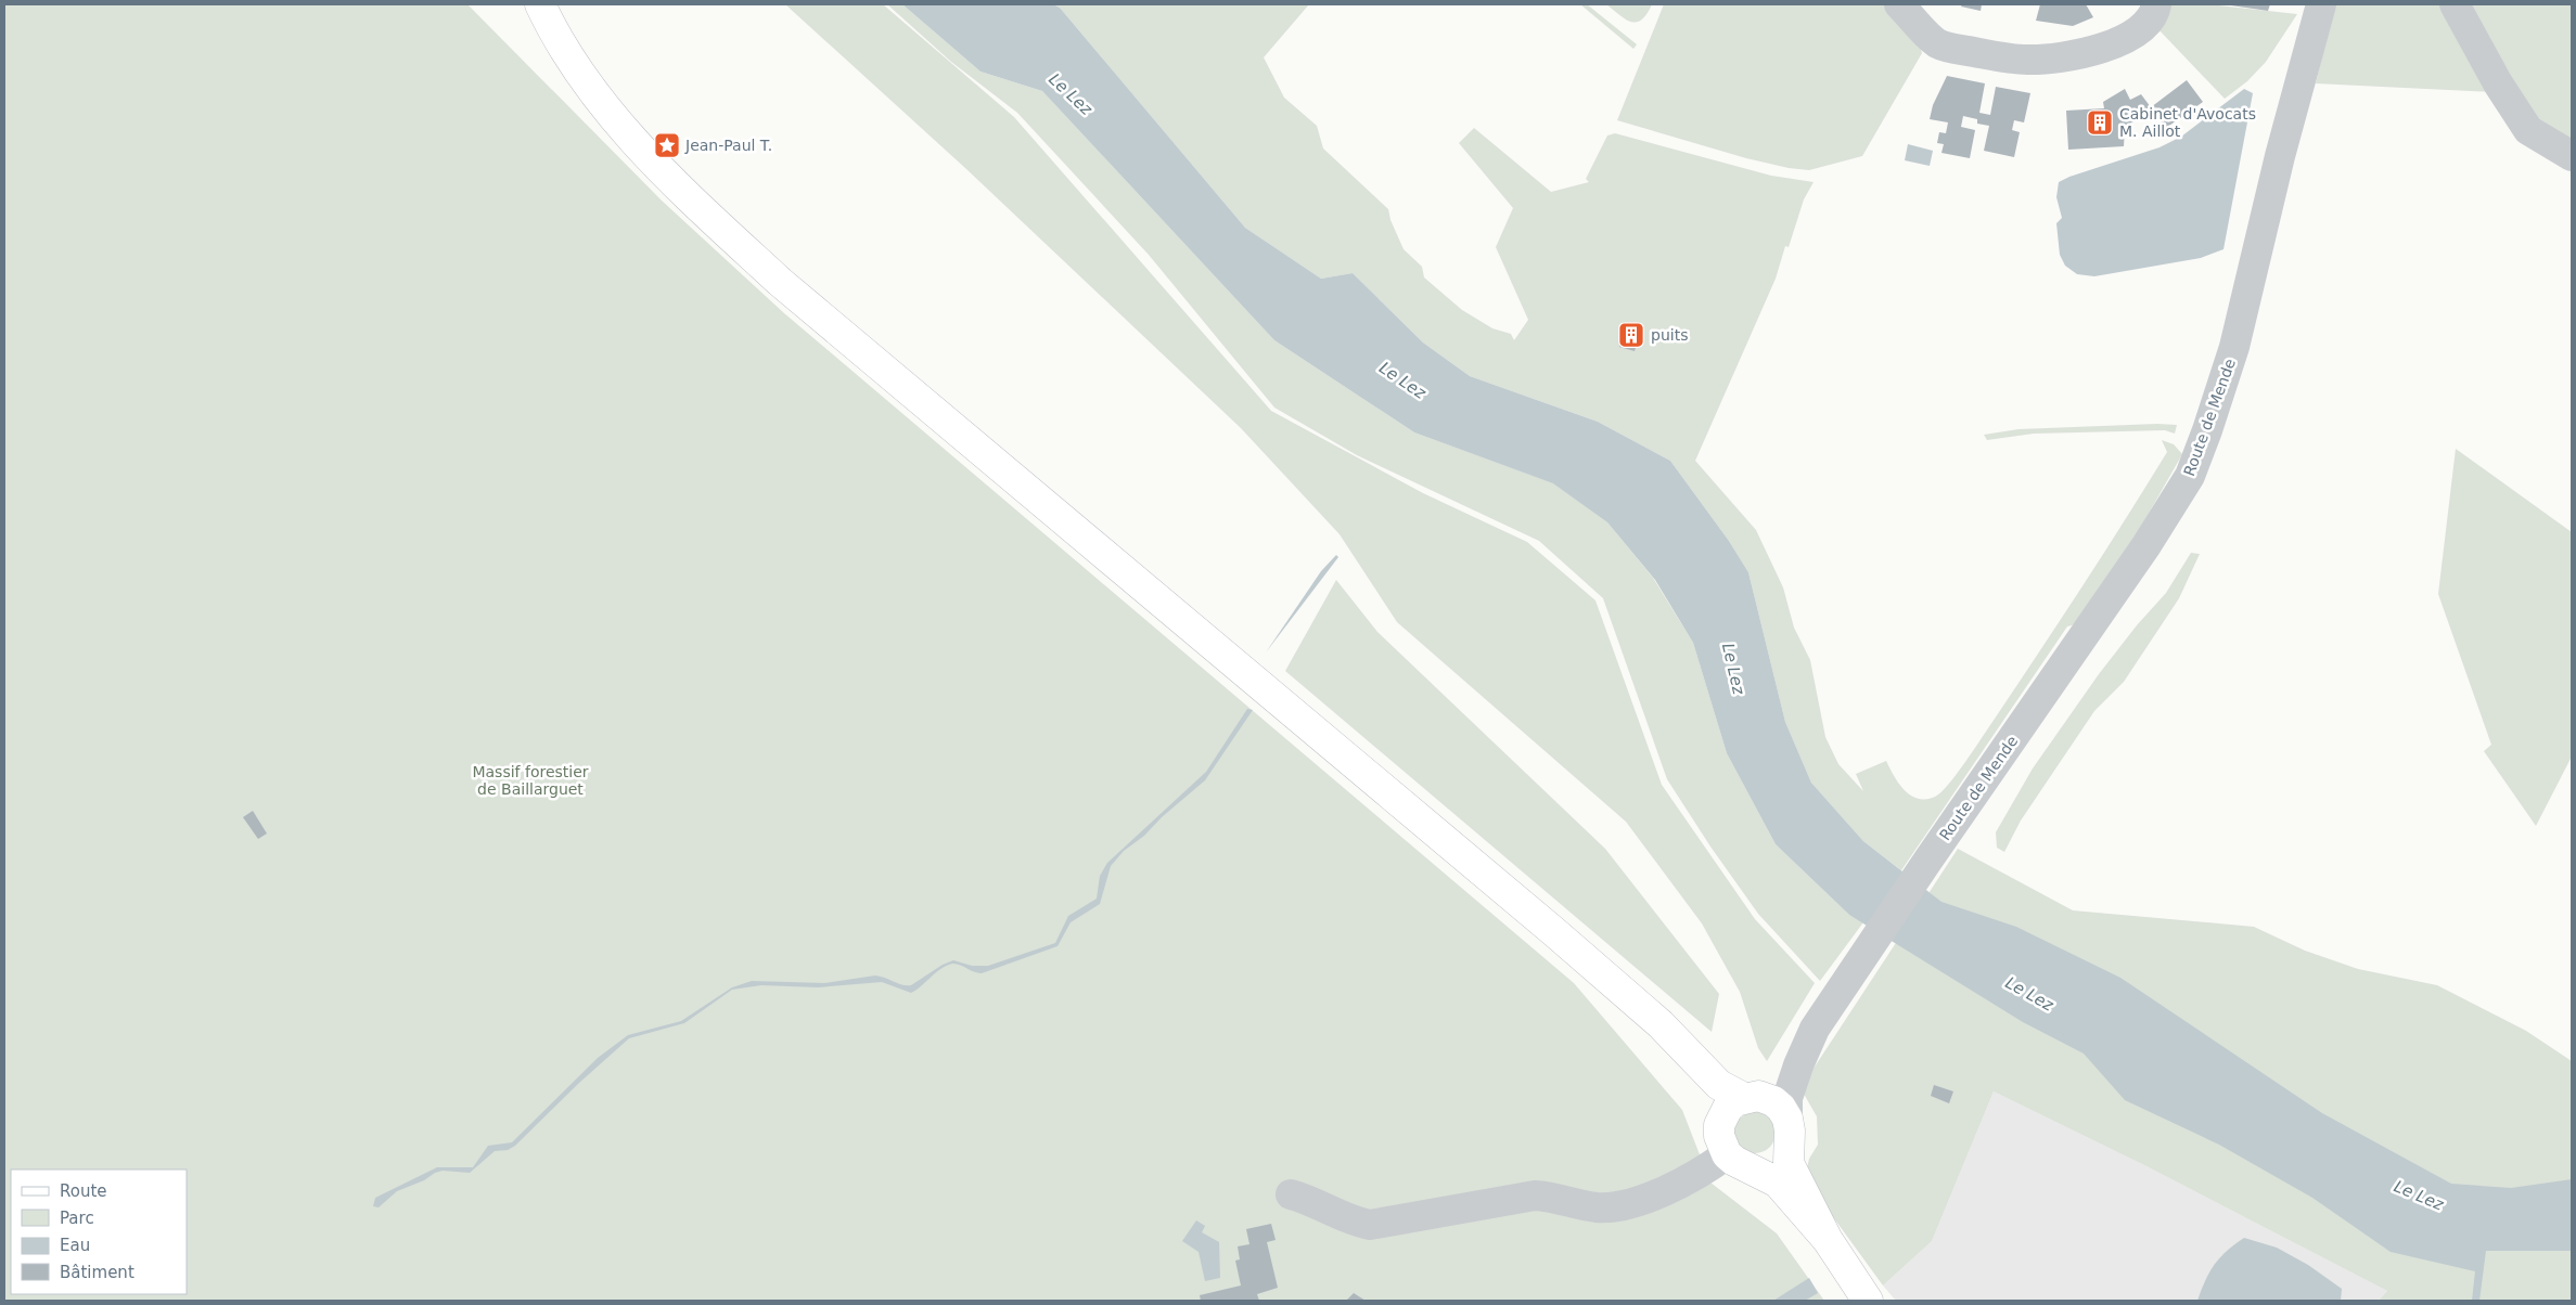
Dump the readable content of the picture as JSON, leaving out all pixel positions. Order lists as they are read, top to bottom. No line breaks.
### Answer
{"streets":{"street":["Route de Mende"]},"water":["Le Lez"],"parks":["Massif forestier de Baillarguet"],"places":{"building":["Cabinet d'Avocats M. Aillot","puits"],"place":["Jean-Paul T."]},"legend":["Route","Parc","Eau","Bâtiment"]}
